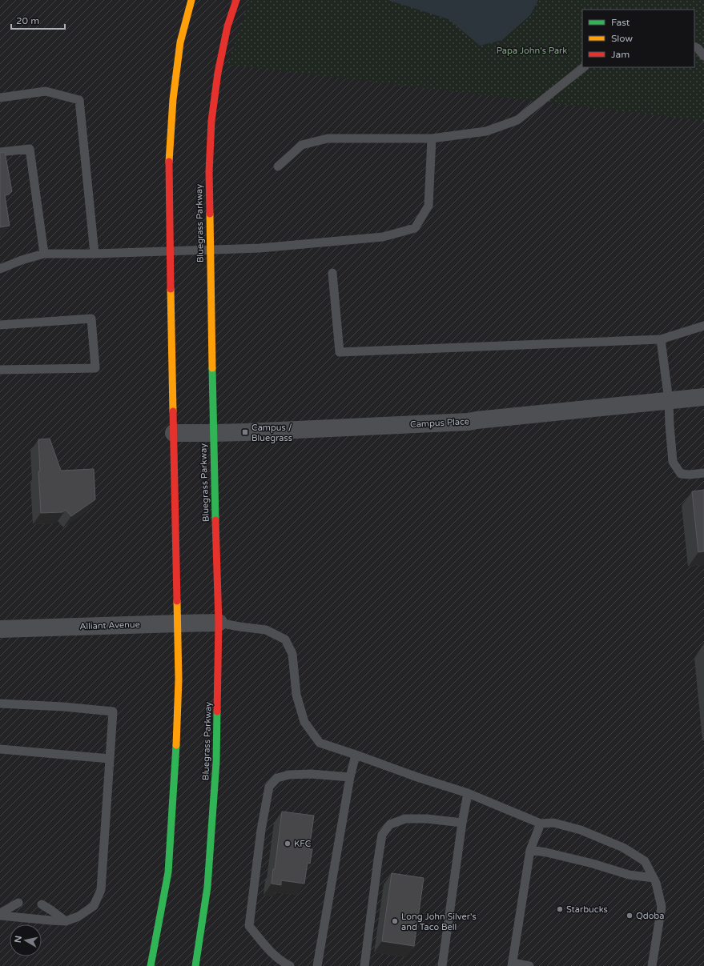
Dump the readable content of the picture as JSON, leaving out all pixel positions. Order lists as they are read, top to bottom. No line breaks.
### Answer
{"streets":{"street":["Bluegrass Parkway","Campus Place","Alliant Avenue"]},"crossings":[["Bluegrass Parkway","Campus Place"],["Bluegrass Parkway","Alliant Avenue"]],"parks":["Papa John's Park"],"places":{"transit":["Campus / Bluegrass"],"other":["KFC","Starbucks","Qdoba","Long John Silver's and Taco Bell"]},"legend":["Fast","Slow","Jam"],"scale_bar":"20 m","north":"left"}
